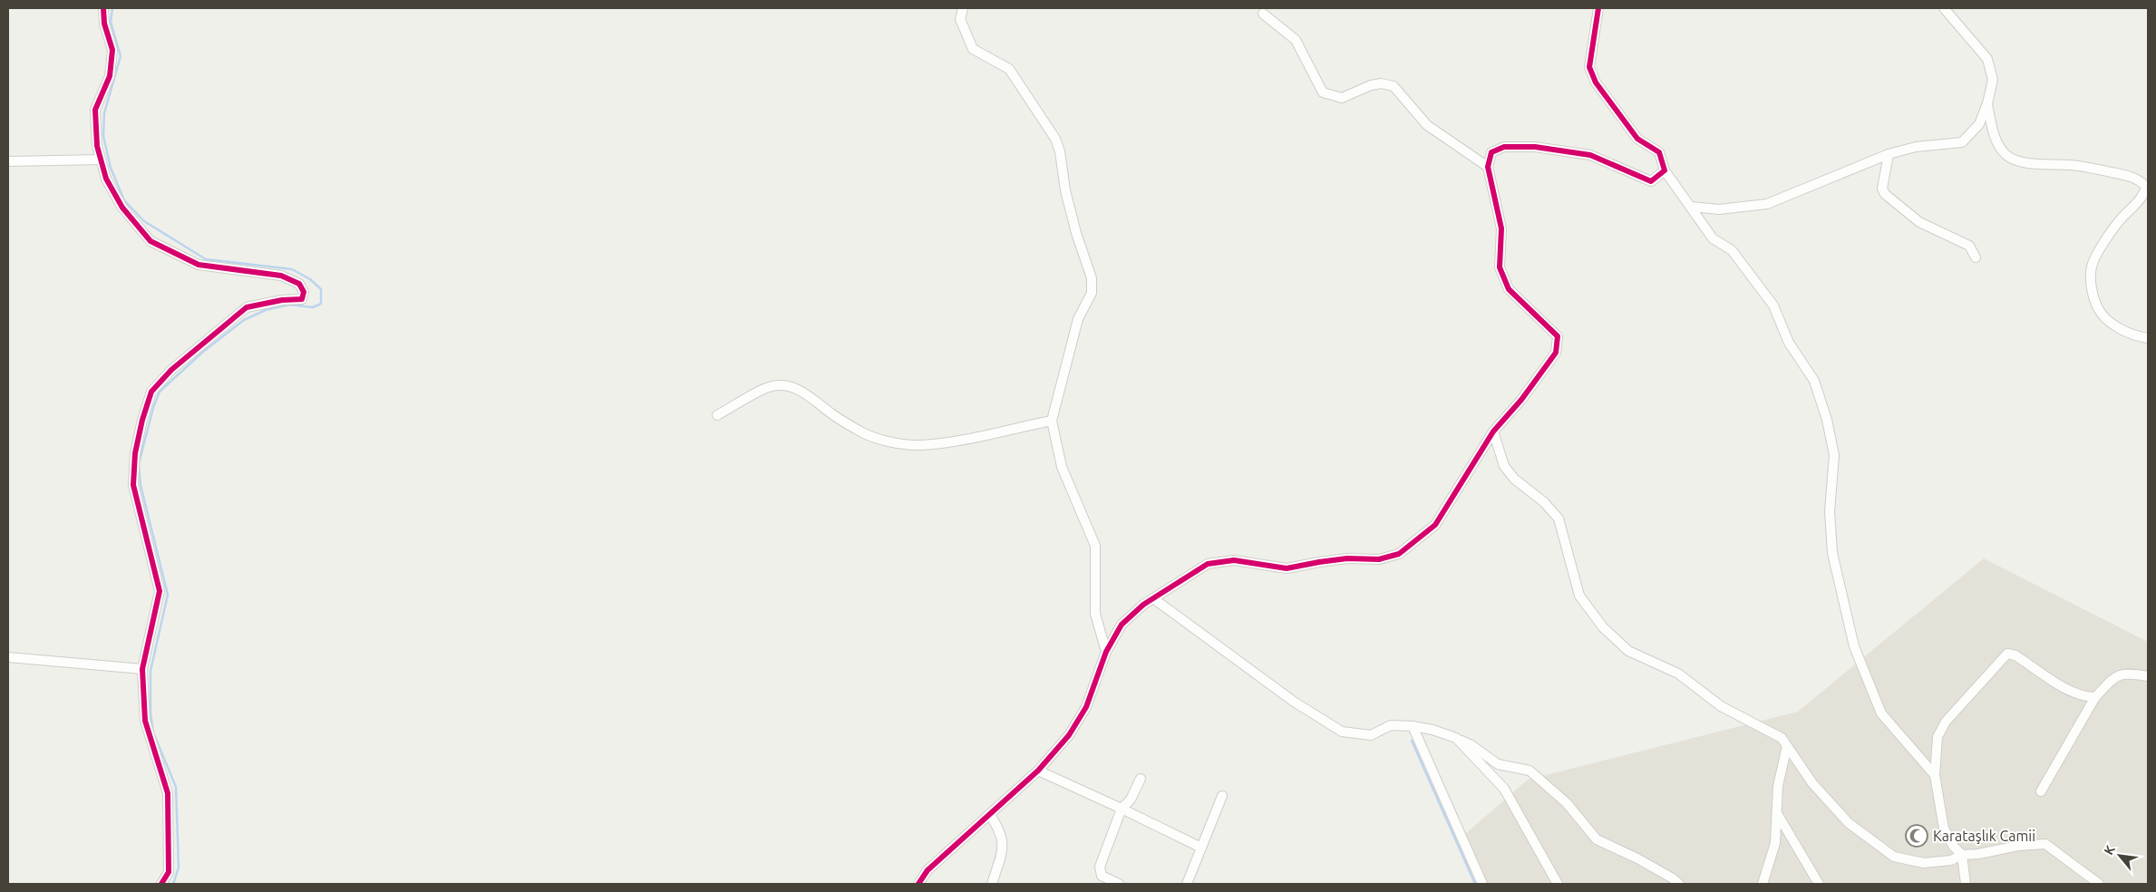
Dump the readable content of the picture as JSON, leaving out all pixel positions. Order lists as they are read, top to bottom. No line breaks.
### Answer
{"places":{"mosque":["Karataşlık Camii"]},"north":"top left"}
